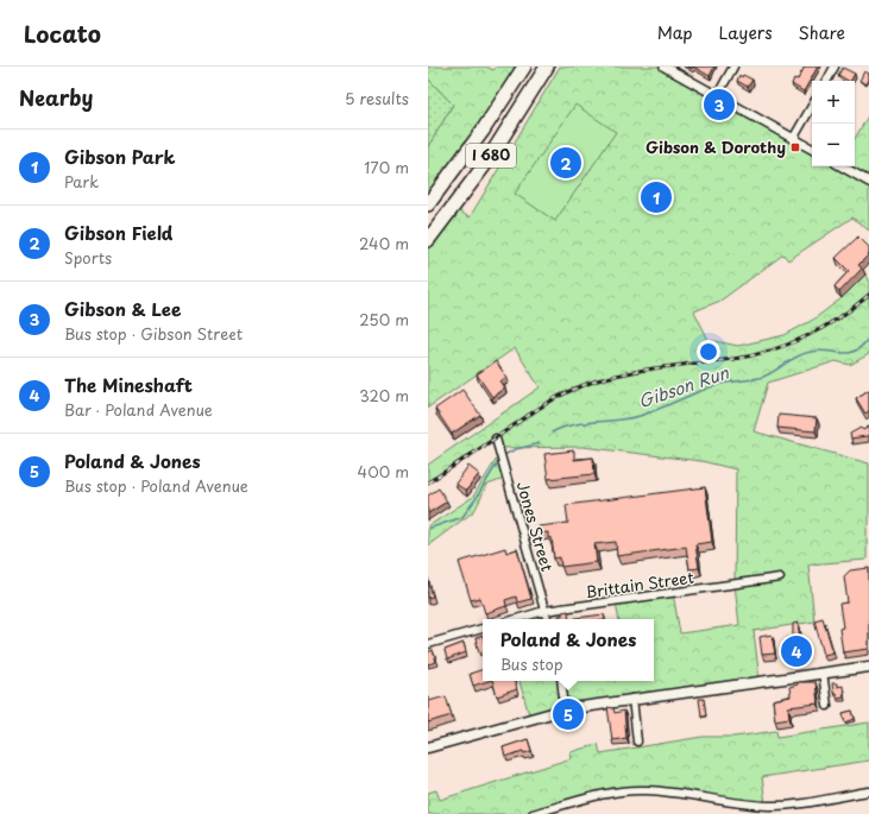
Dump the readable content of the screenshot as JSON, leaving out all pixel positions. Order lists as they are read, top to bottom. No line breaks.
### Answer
{"streets":{"highway":["I 680"],"street":["Jones Street","Brittain Street"]},"crossings":[["Jones Street","Brittain Street"]],"water":["Gibson Run"],"places":{"transit":["Gibson & Dorothy"]},"page":{"header":"Locato","nav":["Map","Layers","Share"],"heading":["Nearby","5 results"],"map_buttons":["+","−"],"pins":["3","2","1","4","5"],"list":[{"mark":"1","name":"Gibson Park","note":"Park","value":"170 m"},{"mark":"2","name":"Gibson Field","note":"Sports","value":"240 m"},{"mark":"3","name":"Gibson & Lee","note":"Bus stop · Gibson Street","value":"250 m"},{"mark":"4","name":"The Mineshaft","note":"Bar · Poland Avenue","value":"320 m"},{"mark":"5","name":"Poland & Jones","note":"Bus stop · Poland Avenue","value":"400 m"}],"popup":["Poland & Jones","Bus stop"]}}
